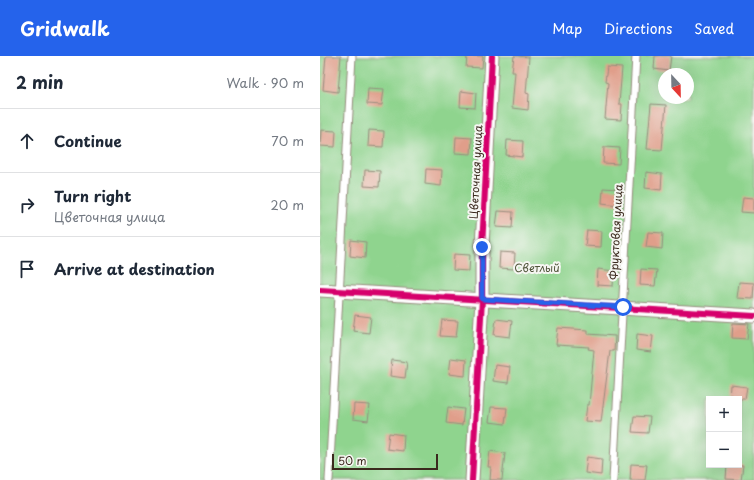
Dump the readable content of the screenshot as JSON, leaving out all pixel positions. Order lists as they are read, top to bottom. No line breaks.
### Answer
{"streets":{"street":["Цветочная улица"],"lane":["Фруктовая улица"]},"parks":["Светлый"],"scale_bar":"50 m","north":"bottom","page":{"header":"Gridwalk","nav":["Map","Directions","Saved"],"heading":["2 min","Walk · 90 m"],"list":[["Continue","70 m"],["Turn right","Цветочная улица","20 m"],"Arrive at destination"],"map_buttons":["+","−"],"scale":"50 m"}}
